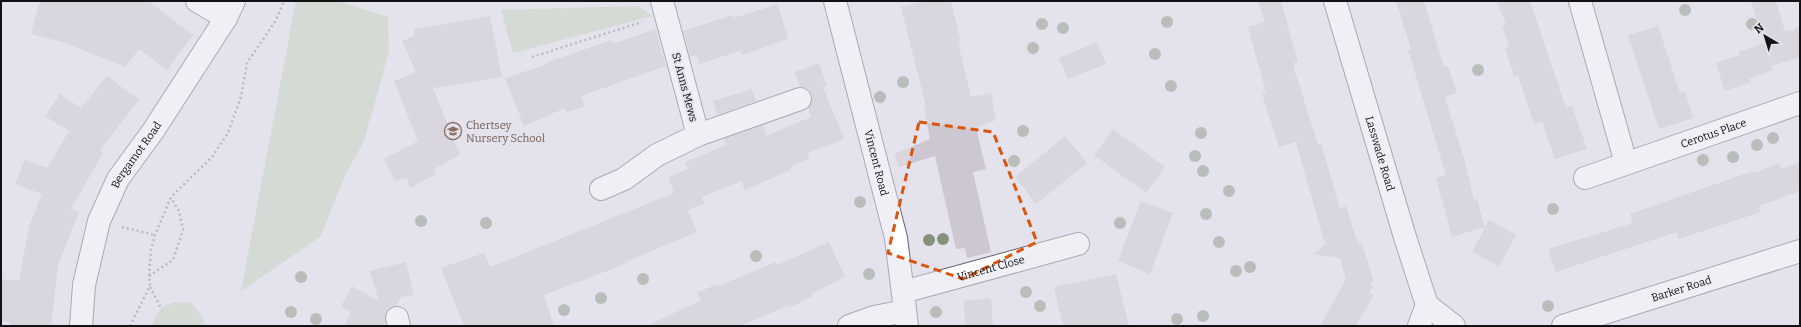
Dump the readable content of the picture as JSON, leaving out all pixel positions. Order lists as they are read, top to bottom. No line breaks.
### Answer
{"streets":{"street":["St Anns Mews","Cerotus Place","Lasswade Road","Bergamot Road","Vincent Road","Vincent Close","Barker Road"]},"crossings":[["Vincent Road","Vincent Close"]],"places":{"school or university":["Chertsey Nursery School"]},"north":"top left"}
